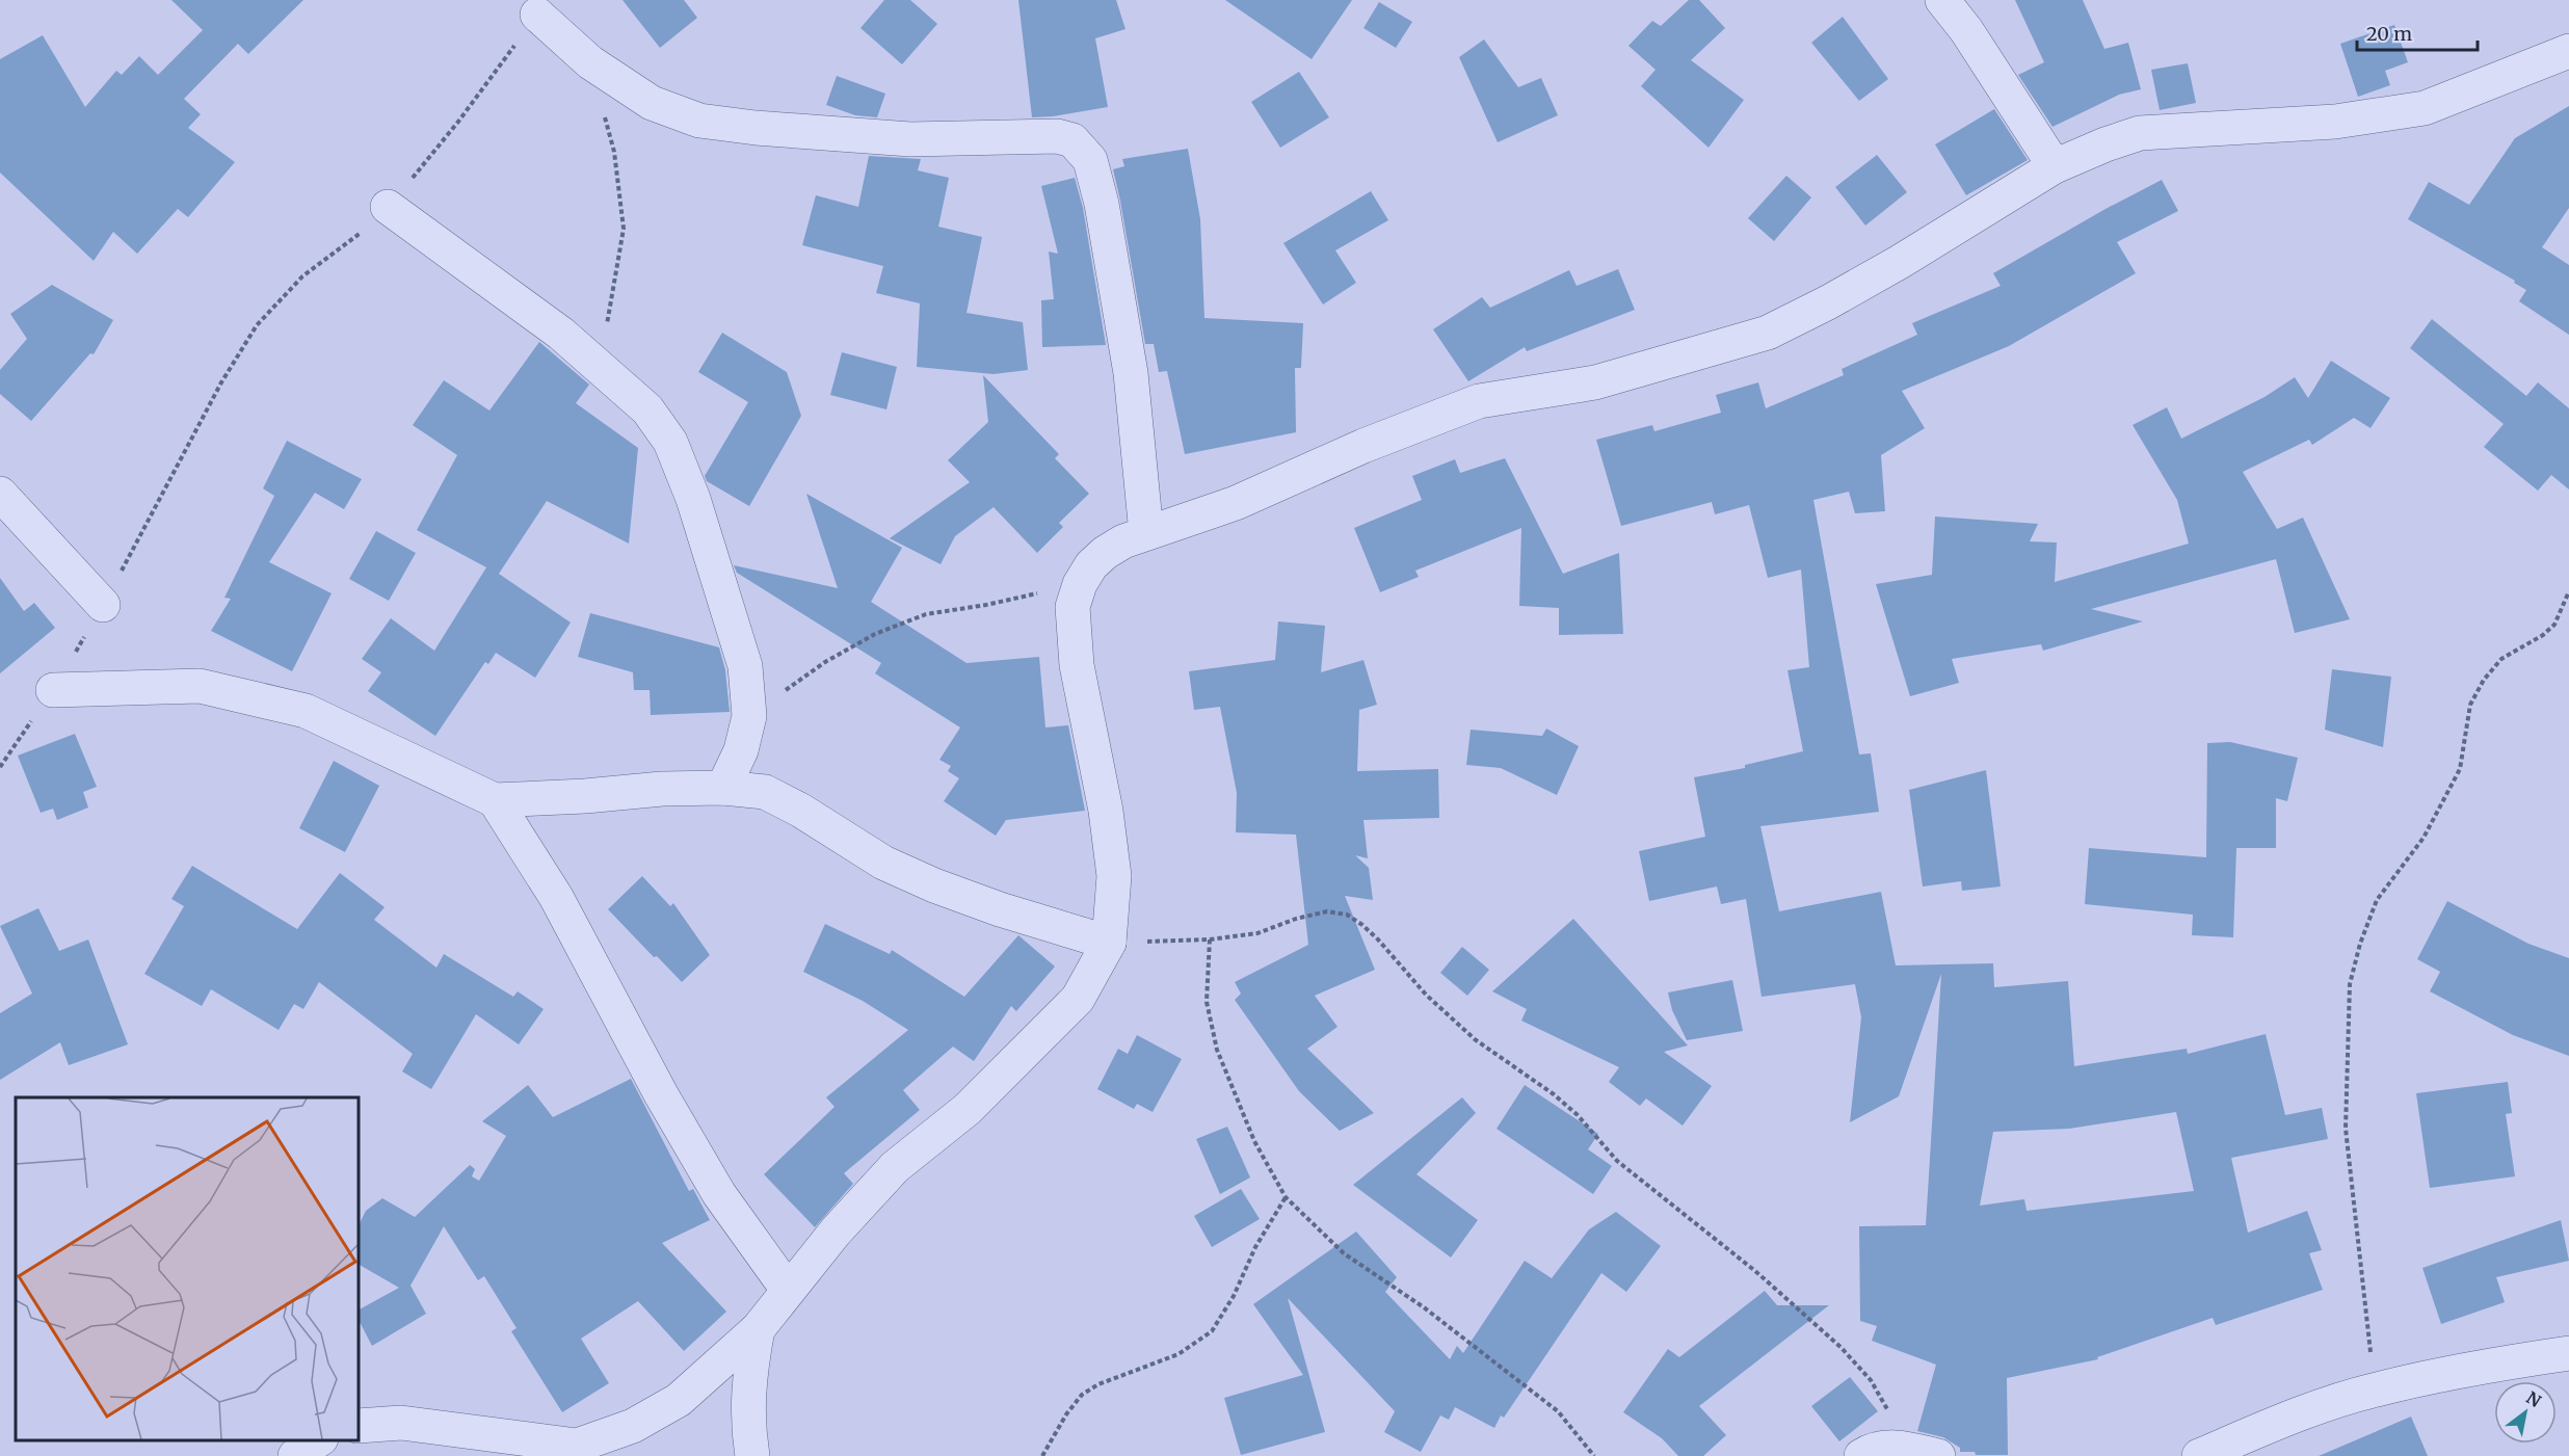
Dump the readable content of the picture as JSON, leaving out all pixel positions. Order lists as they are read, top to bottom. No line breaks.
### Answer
{"scale_bar":"20 m","north":"top right"}
